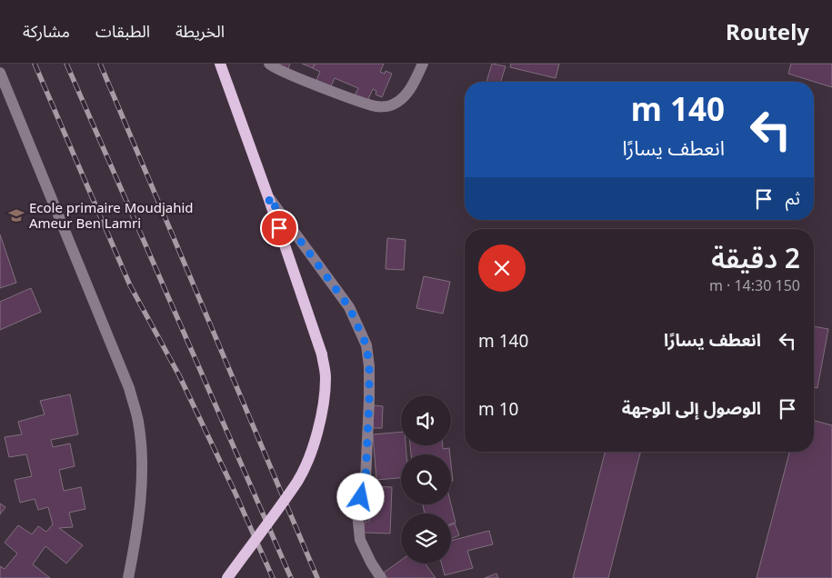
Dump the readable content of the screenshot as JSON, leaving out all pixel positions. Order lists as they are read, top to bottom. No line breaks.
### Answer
{"places":{"school or university":["Ecole primaire Moudjahid Ameur Ben Lamri"]},"page":{"header":"Routely","nav":["الخريطة","الطبقات","مشاركة"],"turn":["140 m","انعطف يسارًا"],"then":"ثم","heading":["2 دقيقة","150 m · 14:30"],"list":[{"name":"انعطف يسارًا","value":"140 m"},{"name":"الوصول إلى الوجهة","value":"10 m"}]}}
